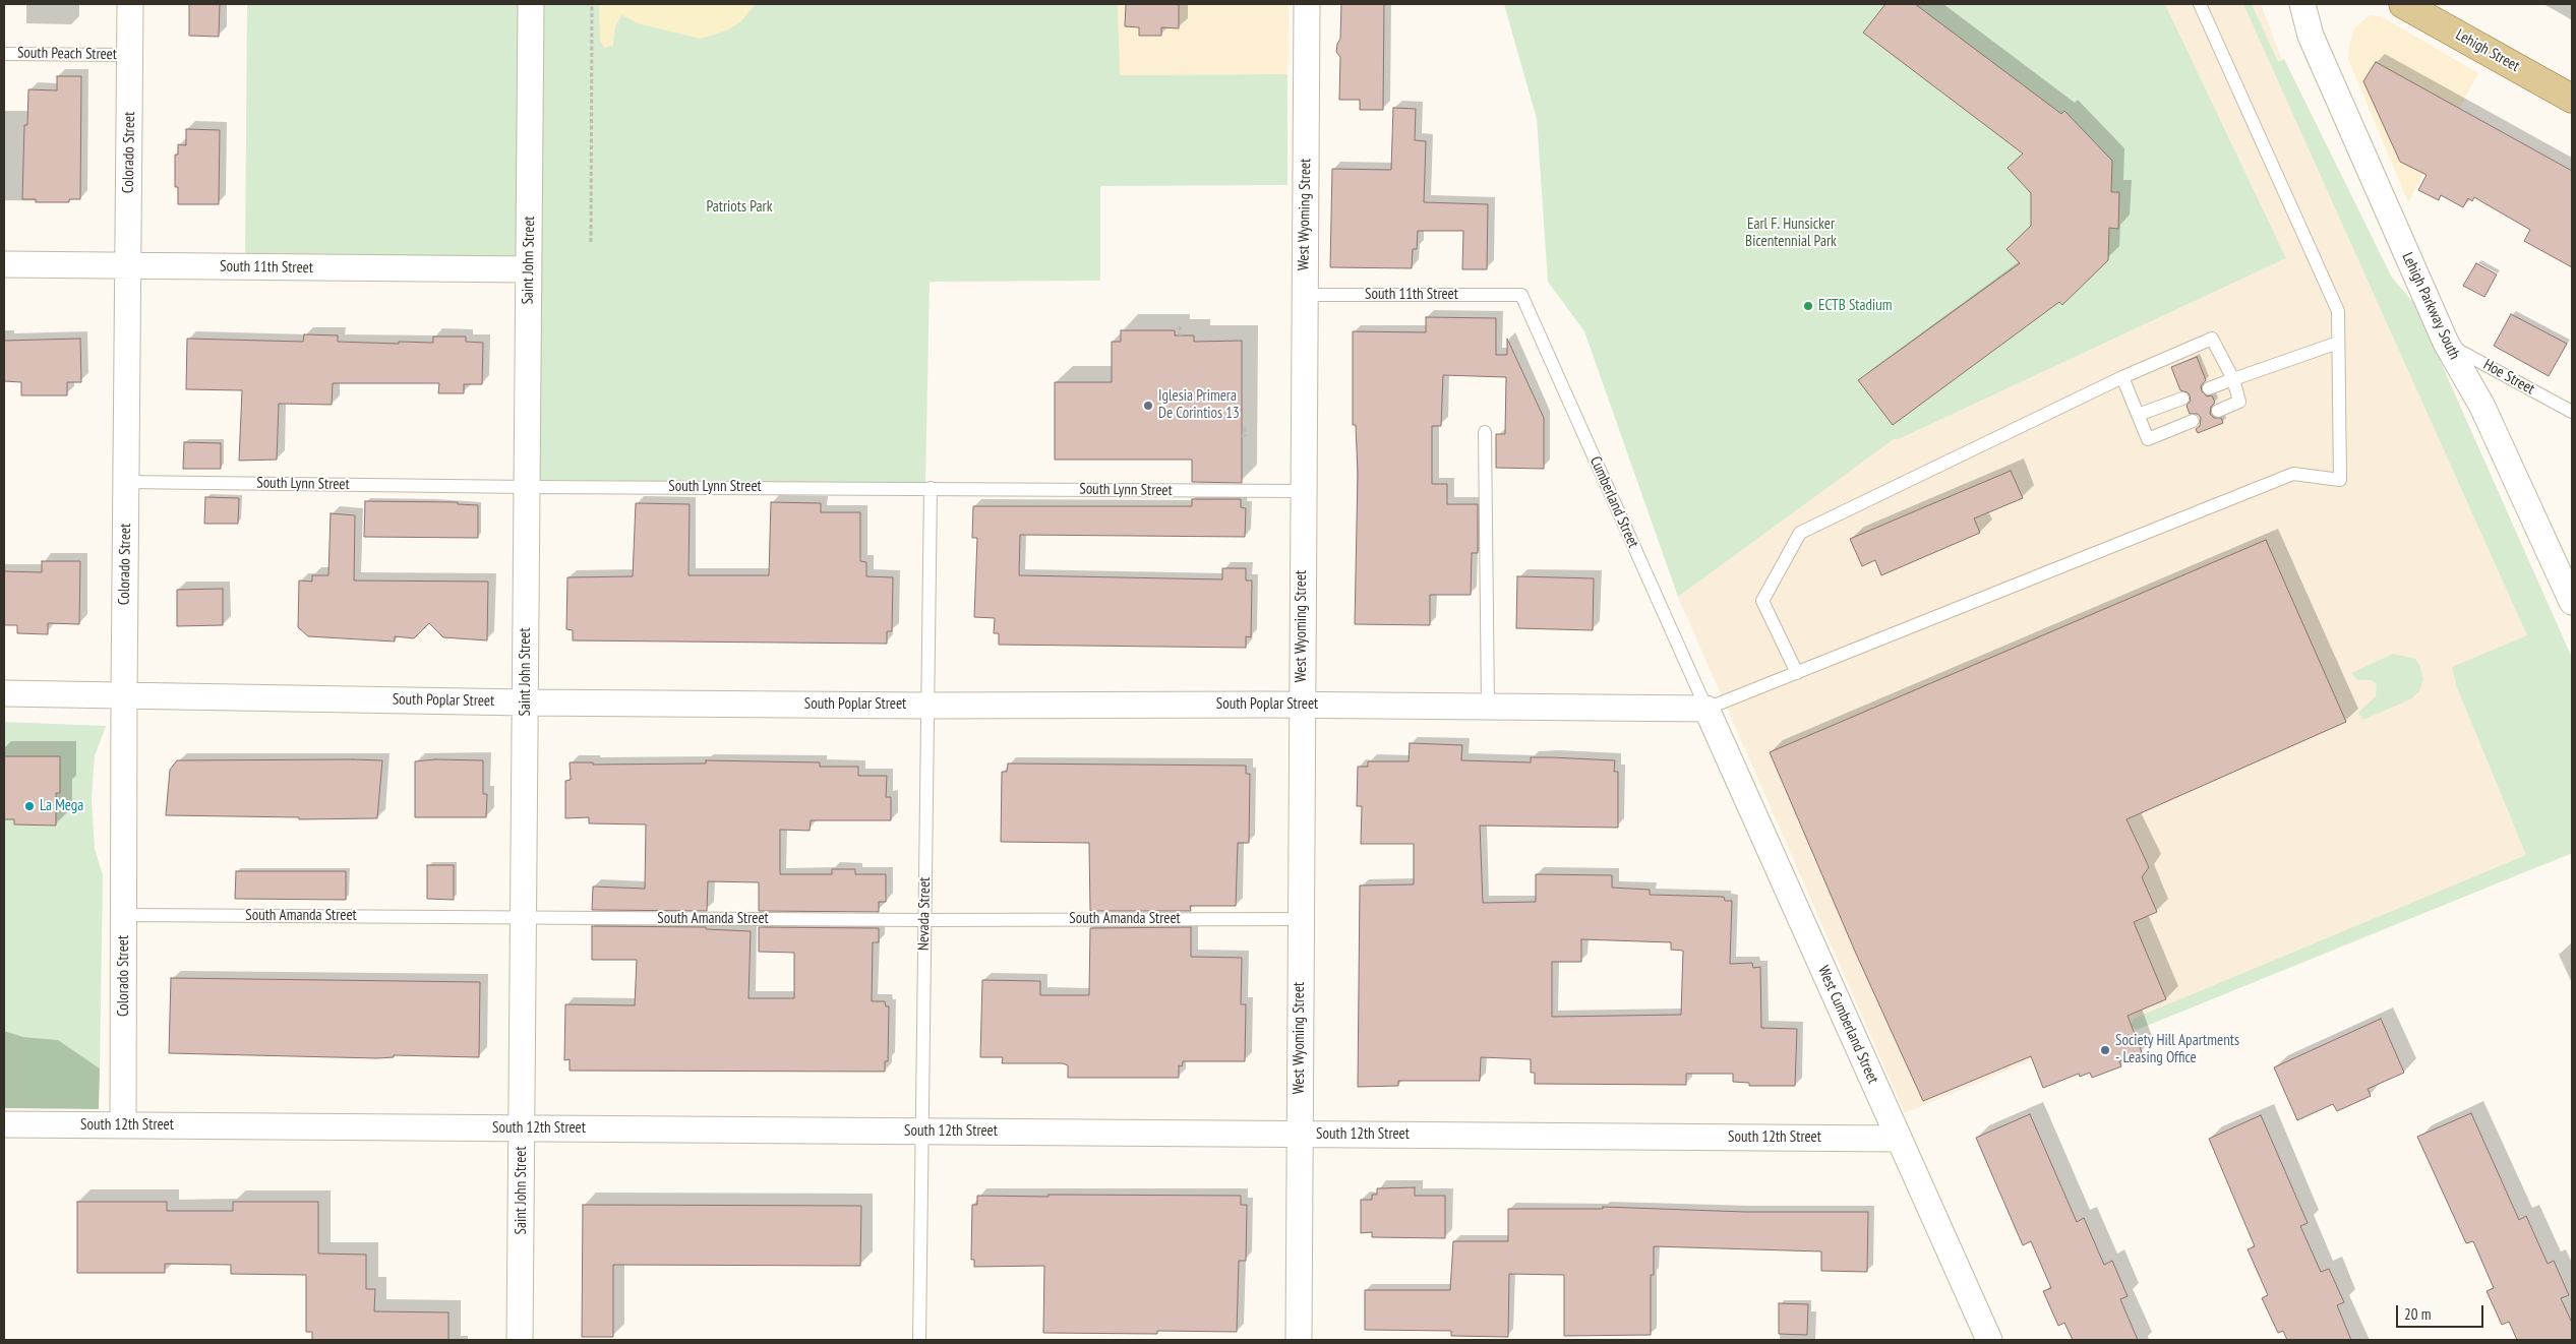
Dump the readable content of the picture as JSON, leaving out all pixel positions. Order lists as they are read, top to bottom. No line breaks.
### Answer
{"streets":{"main road":["Lehigh Street"],"street":["Colorado Street","West Wyoming Street","Saint John Street","South 11th Street","Lehigh Parkway South","South Poplar Street","West Cumberland Street","South 12th Street"],"lane":["South Peach Street","Hoe Street","South Lynn Street","Cumberland Street","Nevada Street","South Amanda Street"]},"crossings":[["South Peach Street","Colorado Street"],["Colorado Street","South 11th Street"],["Colorado Street","South Lynn Street"],["Colorado Street","South Poplar Street"],["Colorado Street","South Amanda Street"],["Colorado Street","South 12th Street"],["West Wyoming Street","South 11th Street"],["West Wyoming Street","South Lynn Street"],["West Wyoming Street","South Poplar Street"],["West Wyoming Street","South Amanda Street"],["West Wyoming Street","South 12th Street"],["Saint John Street","South 11th Street"],["Saint John Street","South Lynn Street"],["Saint John Street","South Poplar Street"],["Saint John Street","South Amanda Street"],["Saint John Street","South 12th Street"],["South 11th Street","Cumberland Street"],["Lehigh Parkway South","Hoe Street"],["South Lynn Street","Nevada Street"],["Cumberland Street","South Poplar Street"],["Cumberland Street","West Cumberland Street"],["South Poplar Street","Nevada Street"],["South Poplar Street","West Cumberland Street"],["Nevada Street","South Amanda Street"],["Nevada Street","South 12th Street"],["West Cumberland Street","South 12th Street"]],"parks":["Patriots Park","Earl F. Hunsicker Bicentennial Park"],"places":["ECTB Stadium","Iglesia Primera De Corintios 13","La Mega","Society Hill Apartments - Leasing Office"],"scale_bar":"20 m"}
